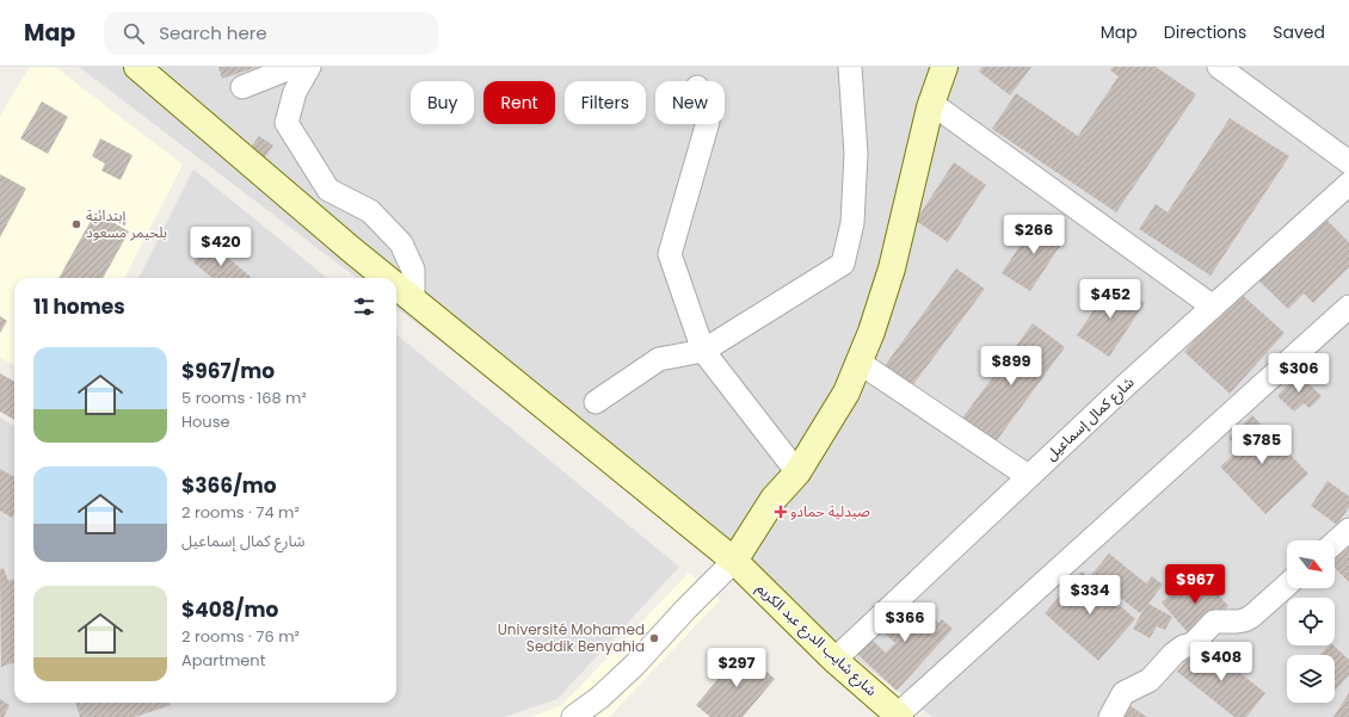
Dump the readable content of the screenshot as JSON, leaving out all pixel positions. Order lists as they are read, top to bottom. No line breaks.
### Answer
{"streets":{"main road":["شارع شايب الدرع عبد الكريم"],"street":["شارع كمال إسماعيل"]},"crossings":[["شارع كمال إسماعيل","شارع شايب الدرع عبد الكريم"]],"places":{"other":["إبتدائية بلحيمر مسعود","Université Mohamed Seddik Benyahia"],"health":["صيدلية حمادو"]},"north":"bottom right","page":{"header":"Map","search":"Search here","nav":["Map","Directions","Saved"],"chip":["Buy","Rent","Filters","New"],"price":["$266","$420","$452","$899","$306","$785","$967","$334","$366","$408","$297"],"heading":"11 homes","list":[{"name":"$967/mo","note":"5 rooms · 168 m² · House"},{"name":"$366/mo","note":"2 rooms · 74 m² · شارع كمال إسماعيل"},{"name":"$408/mo","note":"2 rooms · 76 m² · Apartment"}]}}
